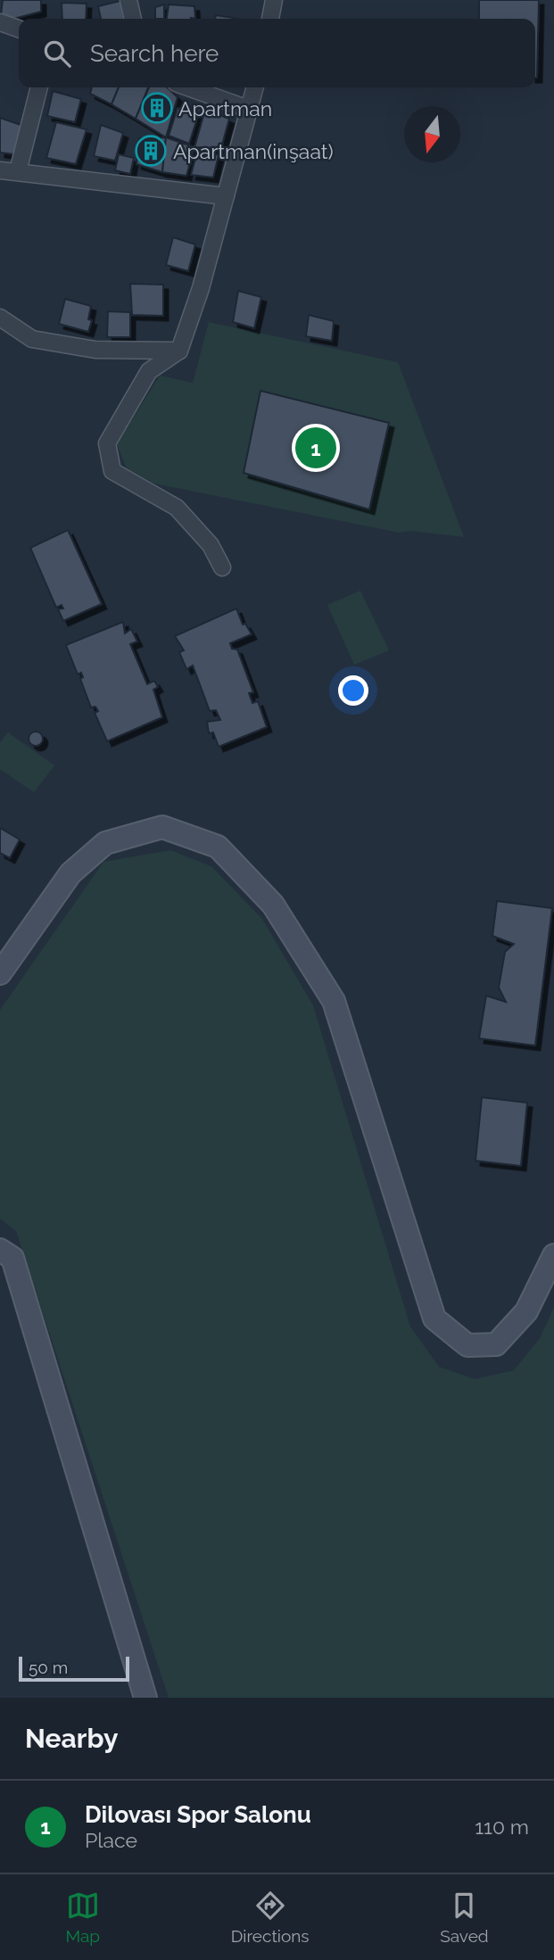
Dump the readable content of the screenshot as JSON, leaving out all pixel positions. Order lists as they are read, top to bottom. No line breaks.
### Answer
{"places":{"building":["Apartman","Apartman(inşaat)"]},"scale_bar":"50 m","north":"bottom","page":{"search":"Search here","pins":"1","scale":"50 m","heading":"Nearby","list":[{"mark":"1","name":"Dilovası Spor Salonu","note":"Place","value":"110 m"}],"nav":["Map","Directions","Saved"]}}
